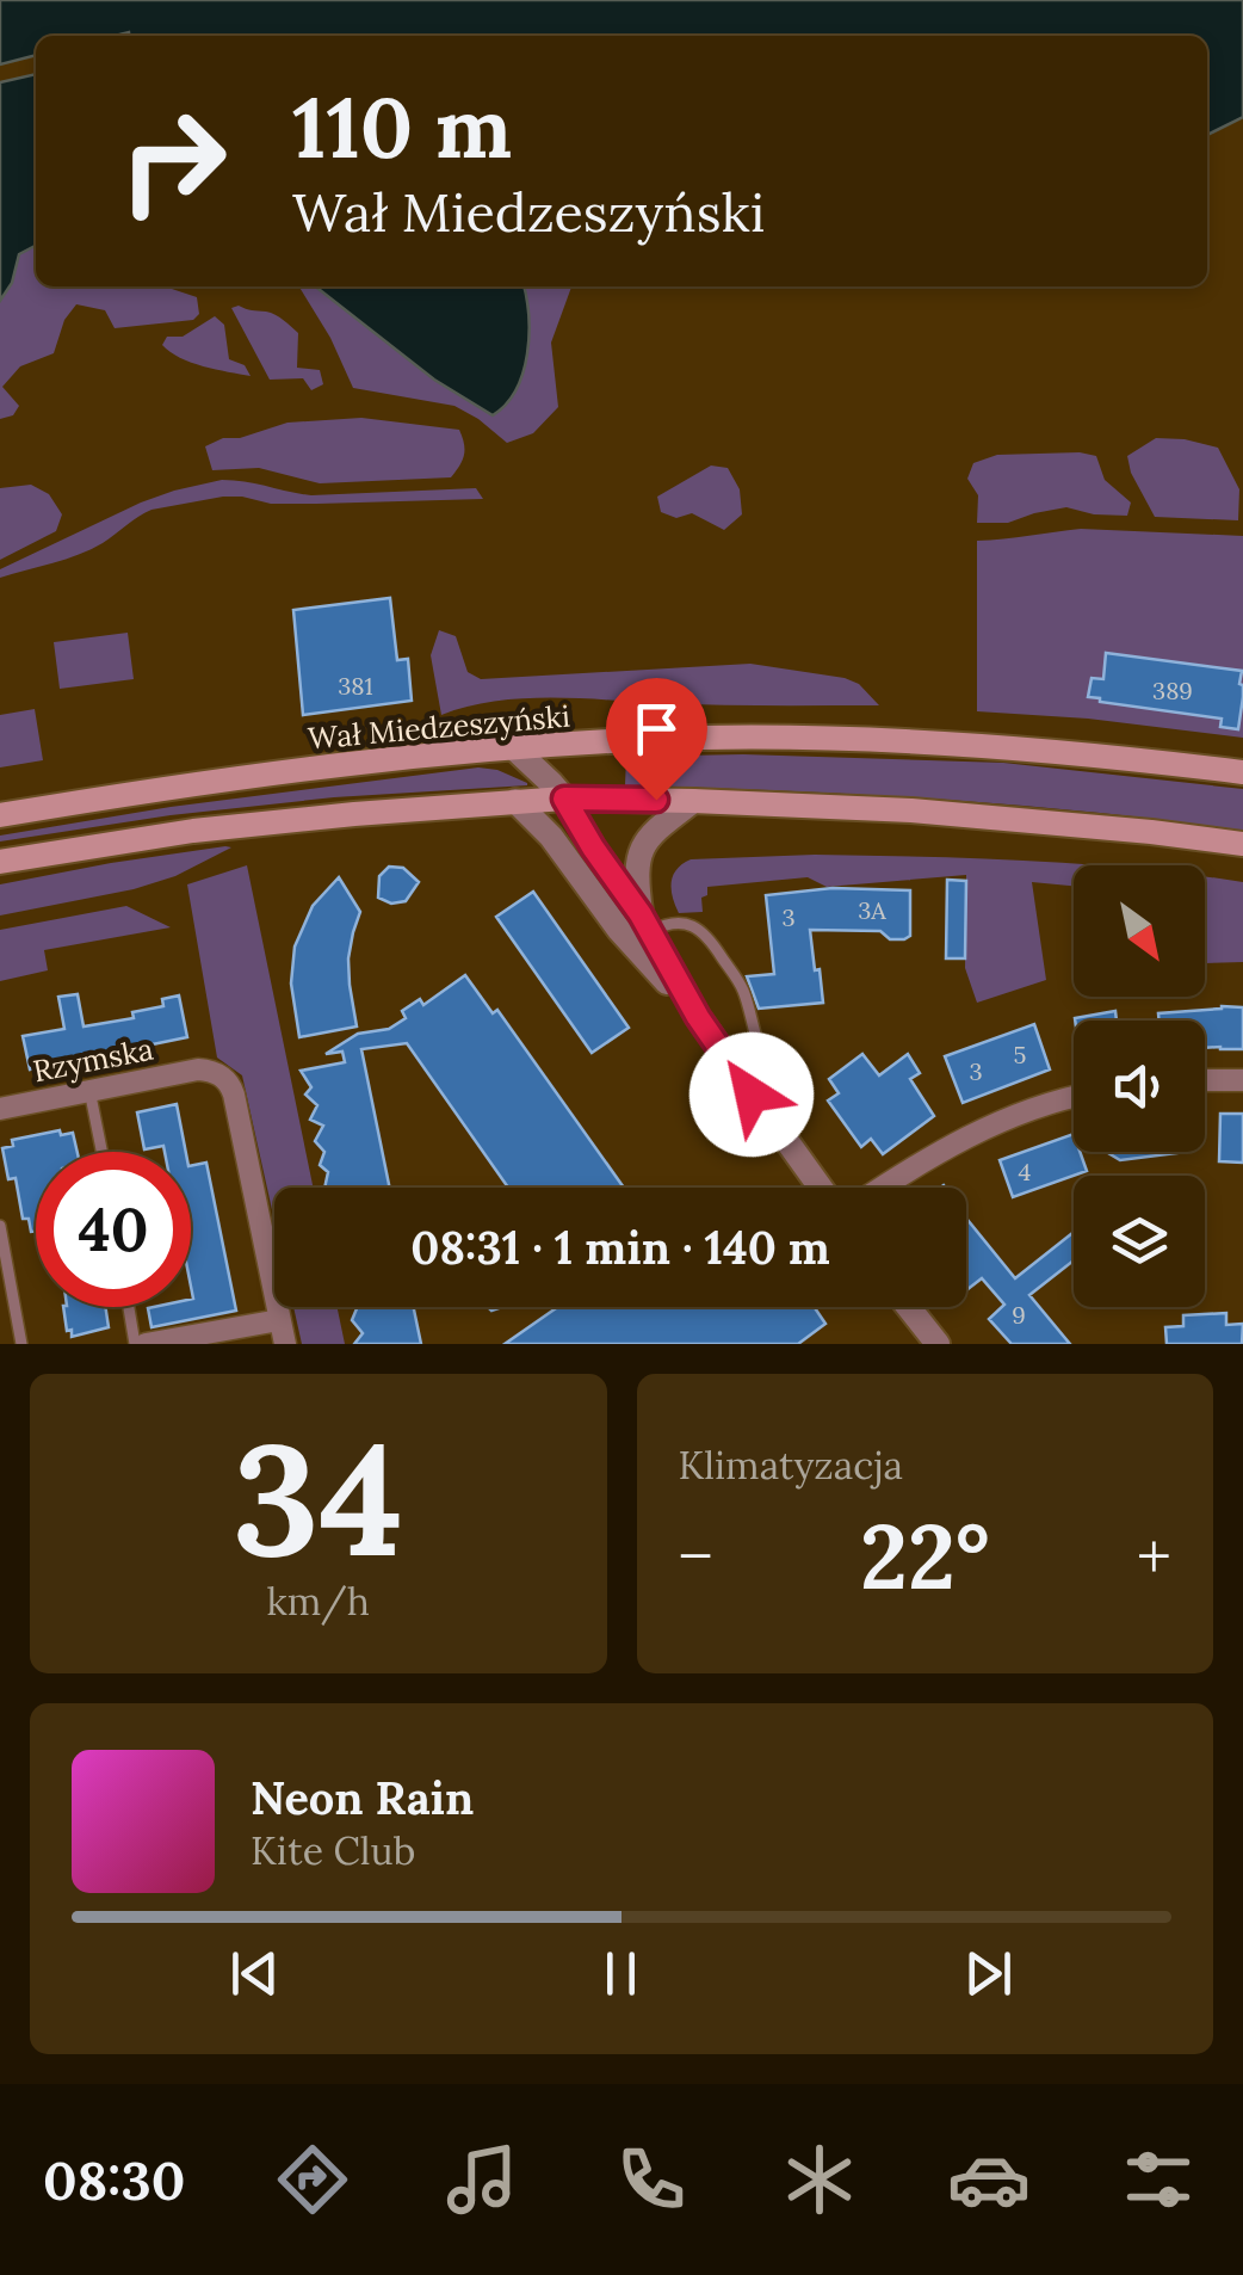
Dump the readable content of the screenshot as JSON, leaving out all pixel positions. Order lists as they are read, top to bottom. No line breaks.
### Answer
{"streets":{"main road":["Wał Miedzeszyński"],"street":["Rzymska"]},"house_numbers":["381","389","3A","3","5","3","4","9"],"north":"bottom right","page":{"turn":["110 m","Wał Miedzeszyński"],"limit":"40","trip":"08:31 · 1 min · 140 m","tile":[["34","km/h"],"Klimatyzacja"],"heat":["−","22°","+"],"song":["Neon Rain","Kite Club"],"tabs":"08:30"}}
